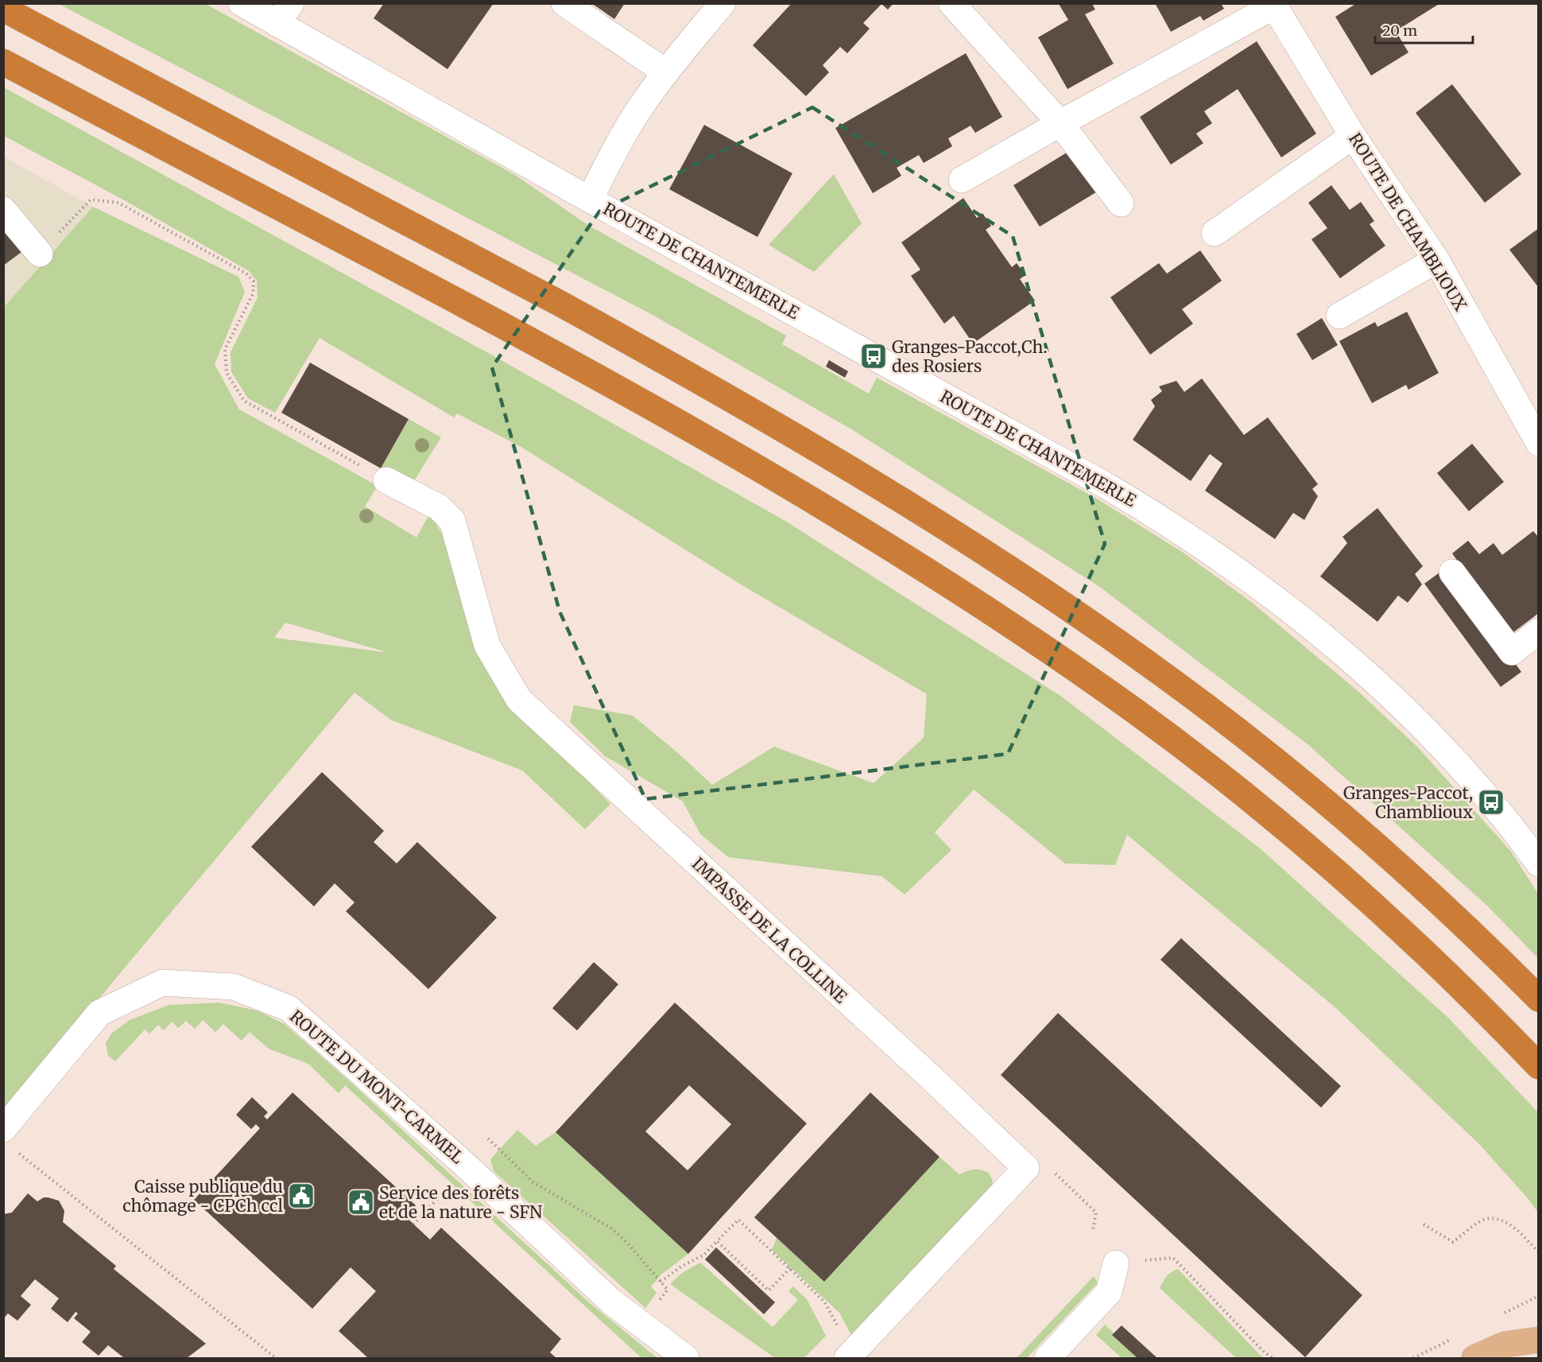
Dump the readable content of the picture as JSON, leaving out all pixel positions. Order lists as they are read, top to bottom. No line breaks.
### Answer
{"streets":{"street":["ROUTE DE CHAMBLIOUX","ROUTE DE CHANTEMERLE","IMPASSE DE LA COLLINE","ROUTE DU MONT-CARMEL"]},"places":{"bus stop":["Granges-Paccot,Ch. des Rosiers","Granges-Paccot, Chamblioux"],"public building":["Caisse publique du chômage - CPCh ccl","Service des forêts et de la nature - SFN"]},"scale_bar":"20 m"}
